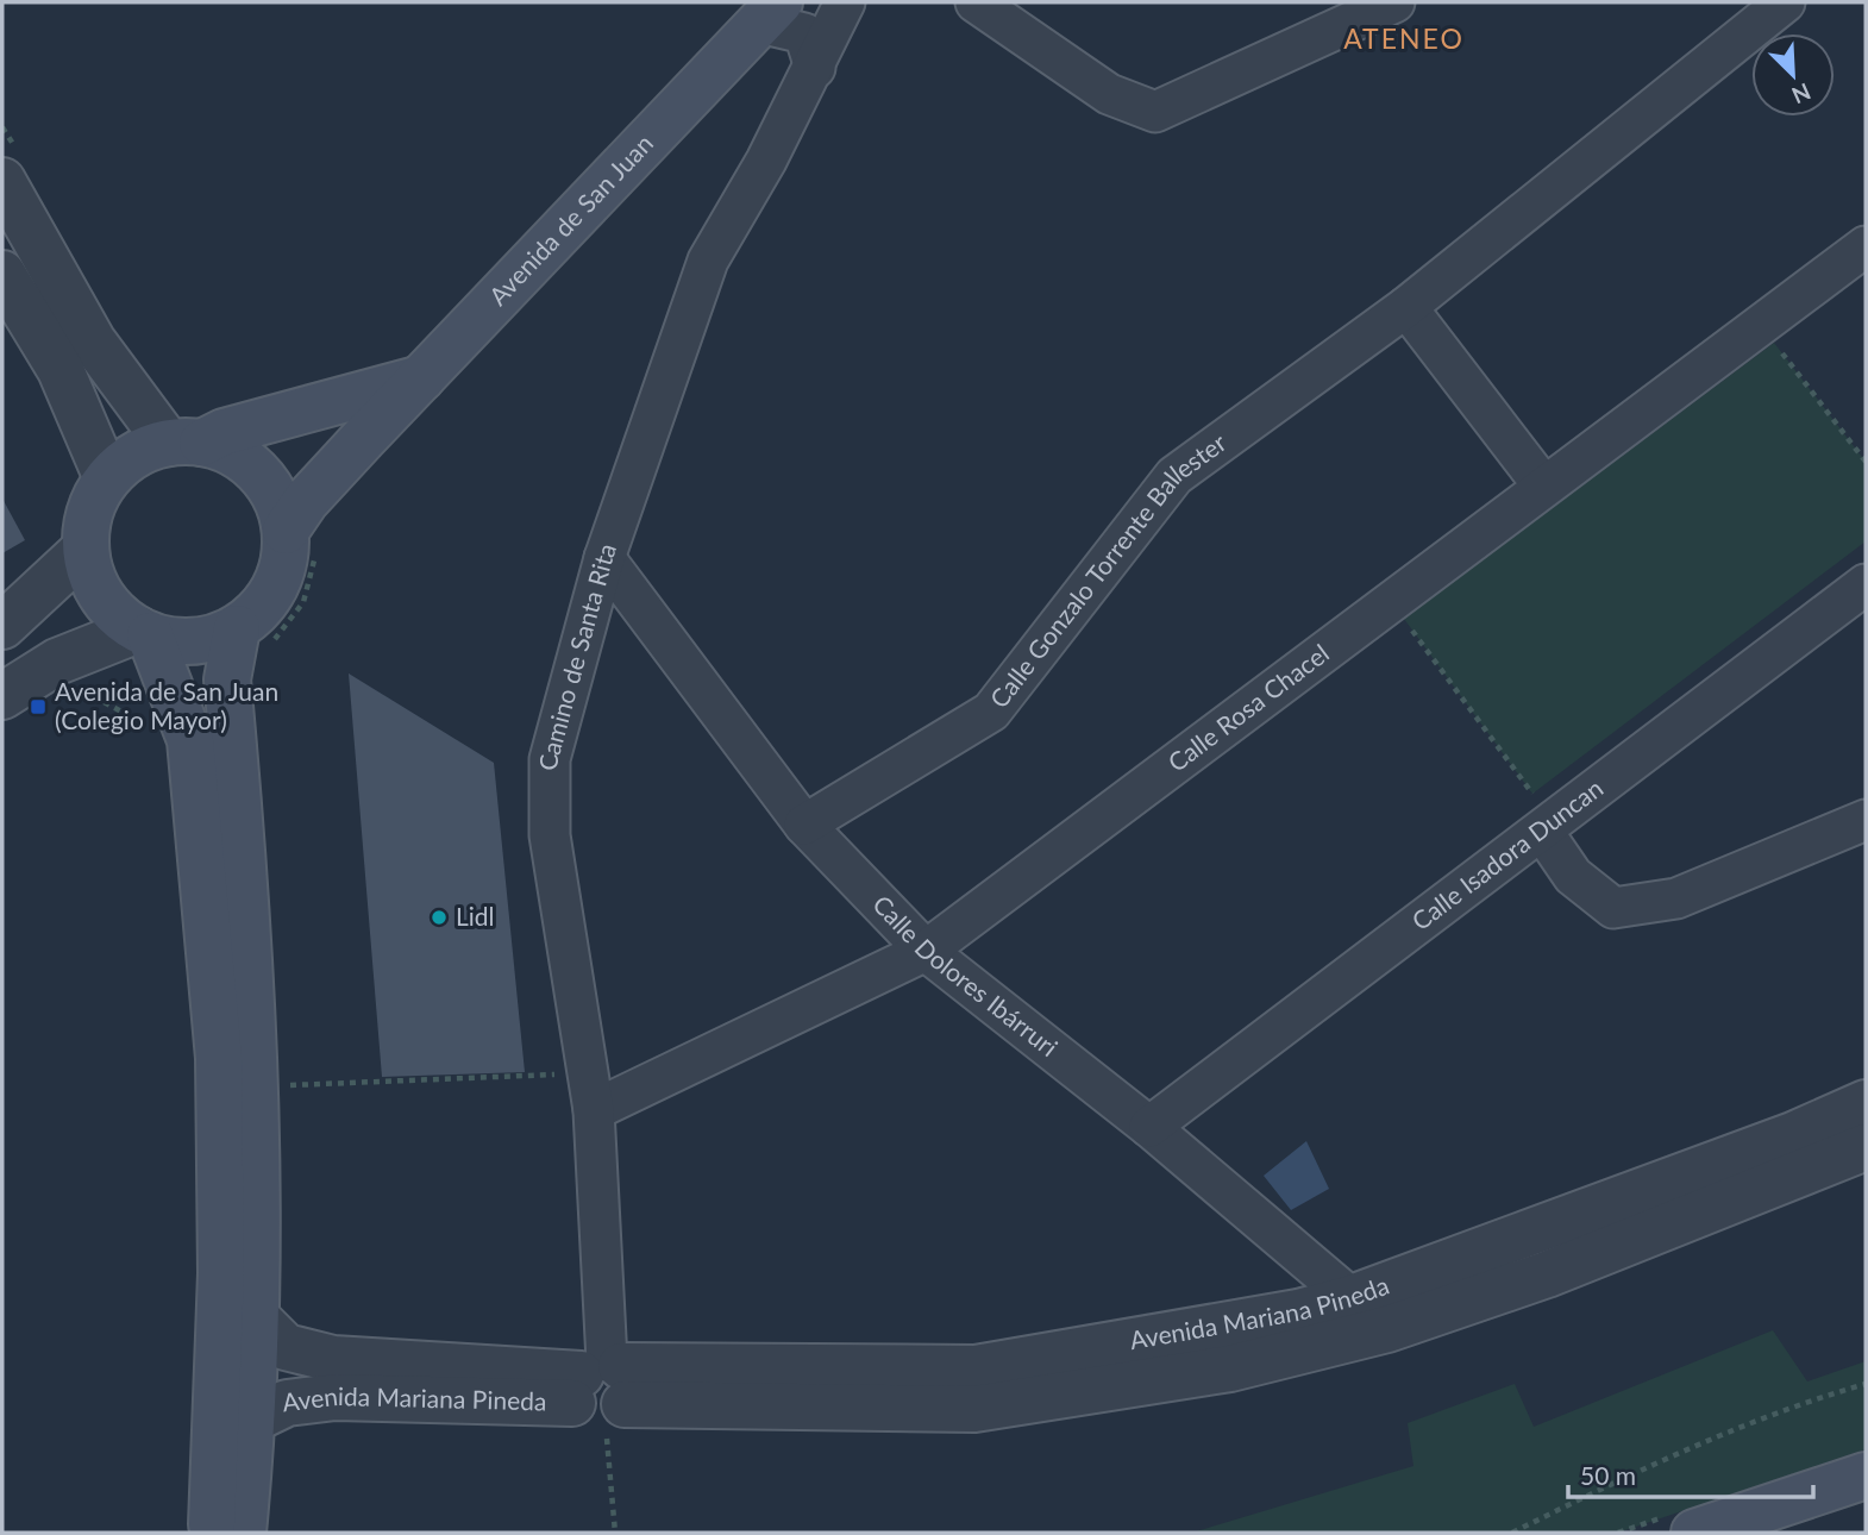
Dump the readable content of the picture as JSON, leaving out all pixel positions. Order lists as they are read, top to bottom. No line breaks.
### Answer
{"streets":{"main road":["Avenida de San Juan"],"street":["Calle Gonzalo Torrente Ballester","Camino de Santa Rita","Calle Rosa Chacel","Calle Isadora Duncan","Calle Dolores Ibárruri","Avenida Mariana Pineda"]},"crossings":[["Calle Gonzalo Torrente Ballester","Calle Dolores Ibárruri"],["Camino de Santa Rita","Calle Rosa Chacel"],["Camino de Santa Rita","Calle Dolores Ibárruri"],["Camino de Santa Rita","Avenida Mariana Pineda"],["Calle Rosa Chacel","Calle Dolores Ibárruri"],["Calle Isadora Duncan","Calle Dolores Ibárruri"],["Calle Dolores Ibárruri","Avenida Mariana Pineda"]],"districts":["ATENEO"],"places":{"transit":["Avenida de San Juan (Colegio Mayor)"],"other":["Lidl"]},"scale_bar":"50 m","north":"bottom right"}
